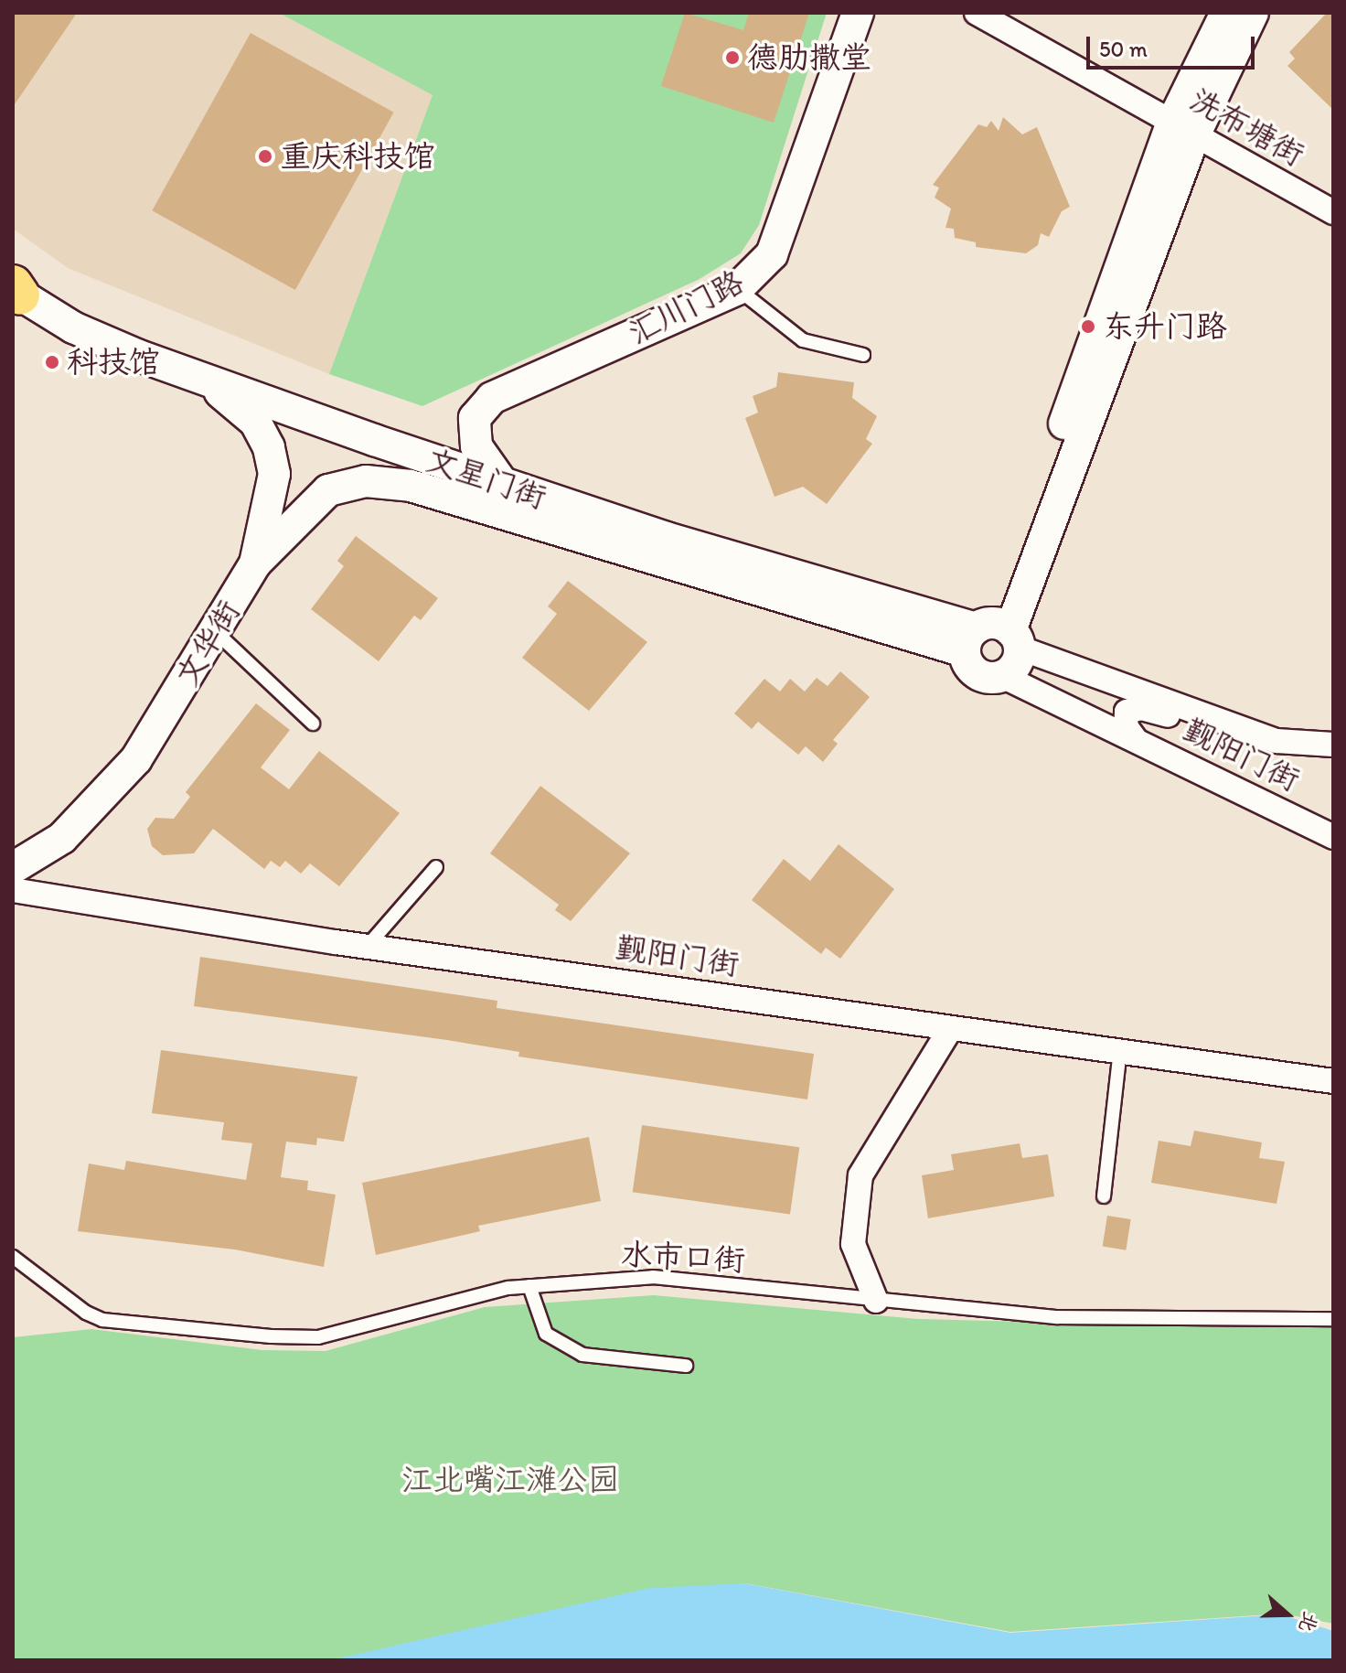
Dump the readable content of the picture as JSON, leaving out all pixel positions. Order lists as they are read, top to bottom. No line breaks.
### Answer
{"streets":{"street":["洗布塘街","汇川门路","文星门街","文华街","觐阳门街"],"lane":["水市口街"]},"crossings":[["汇川门路","文星门街"],["文星门街","文华街"]],"parks":["江北嘴江滩公园"],"places":["德肋撒堂","重庆科技馆","东升门路","科技馆"],"scale_bar":"50 m","north":"right"}
